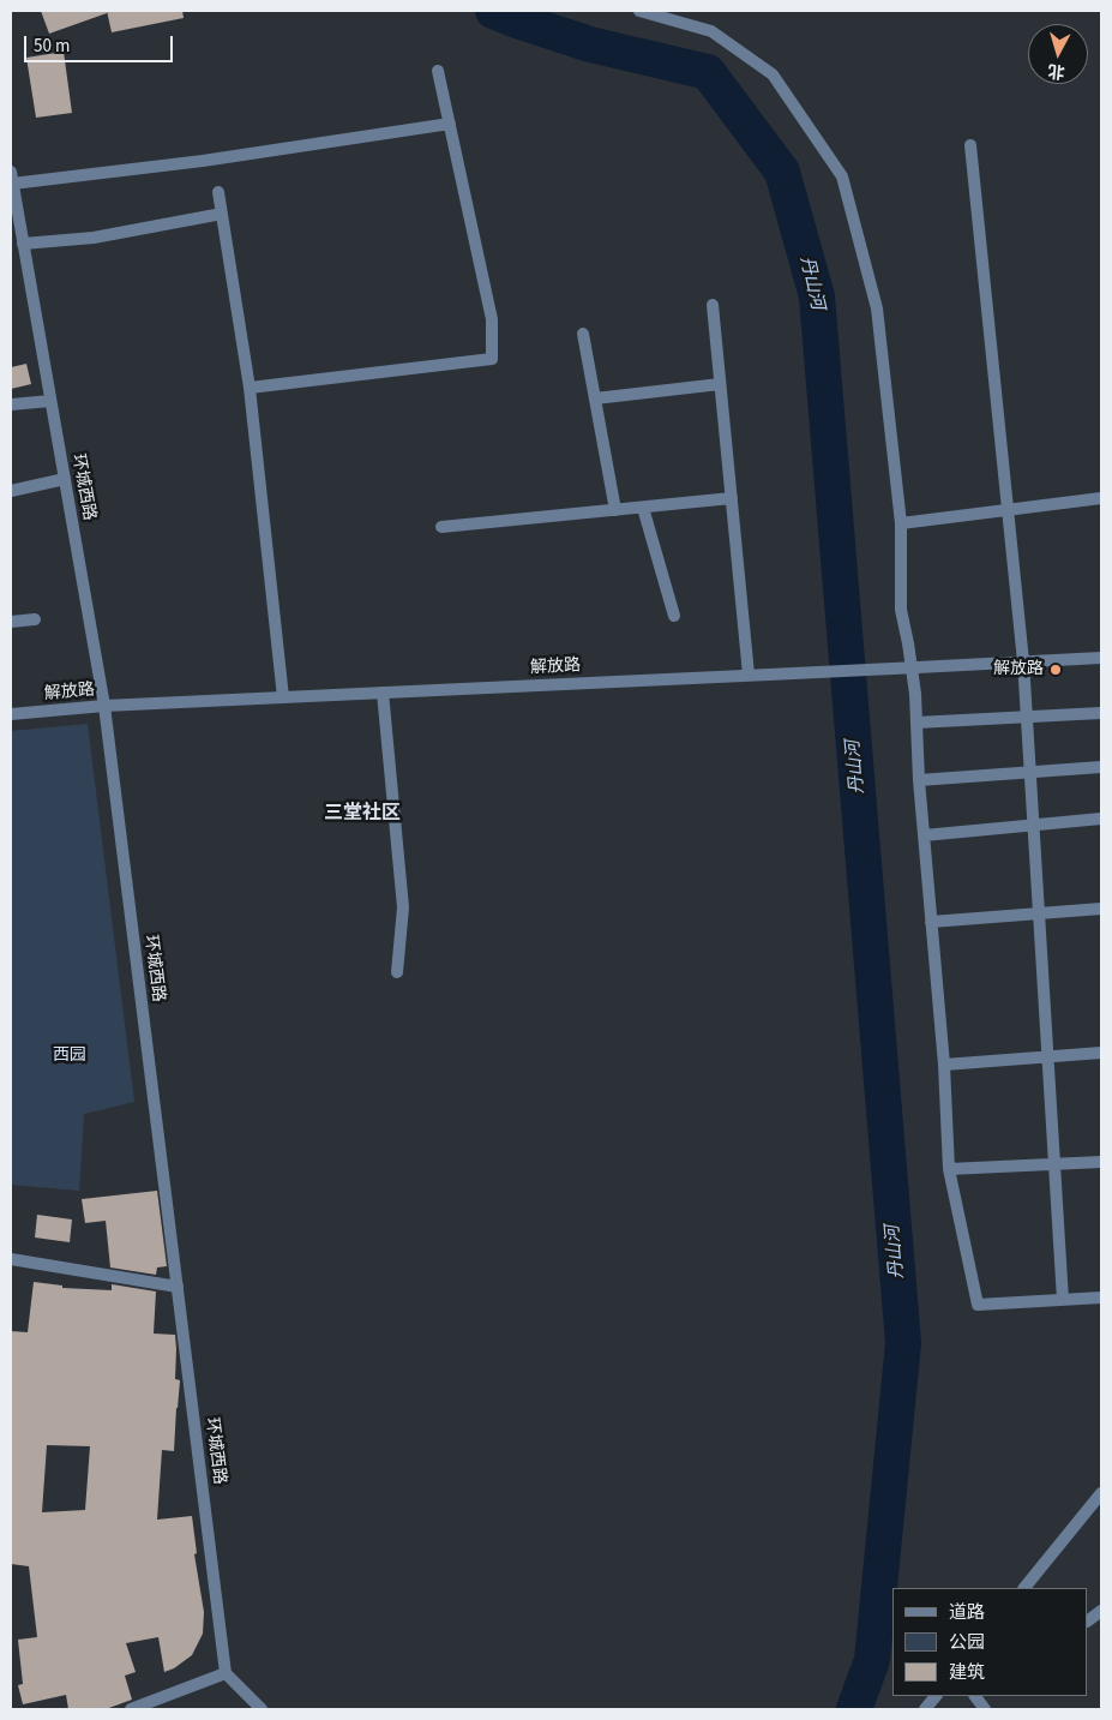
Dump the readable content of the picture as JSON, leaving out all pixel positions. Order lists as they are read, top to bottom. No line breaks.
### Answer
{"streets":{"street":["环城西路","解放路"]},"crossings":[["环城西路","解放路"]],"districts":["三堂社区"],"water":["丹山河"],"parks":["西园"],"places":["解放路"],"legend":["道路","公园","建筑"],"scale_bar":"50 m","north":"bottom"}
